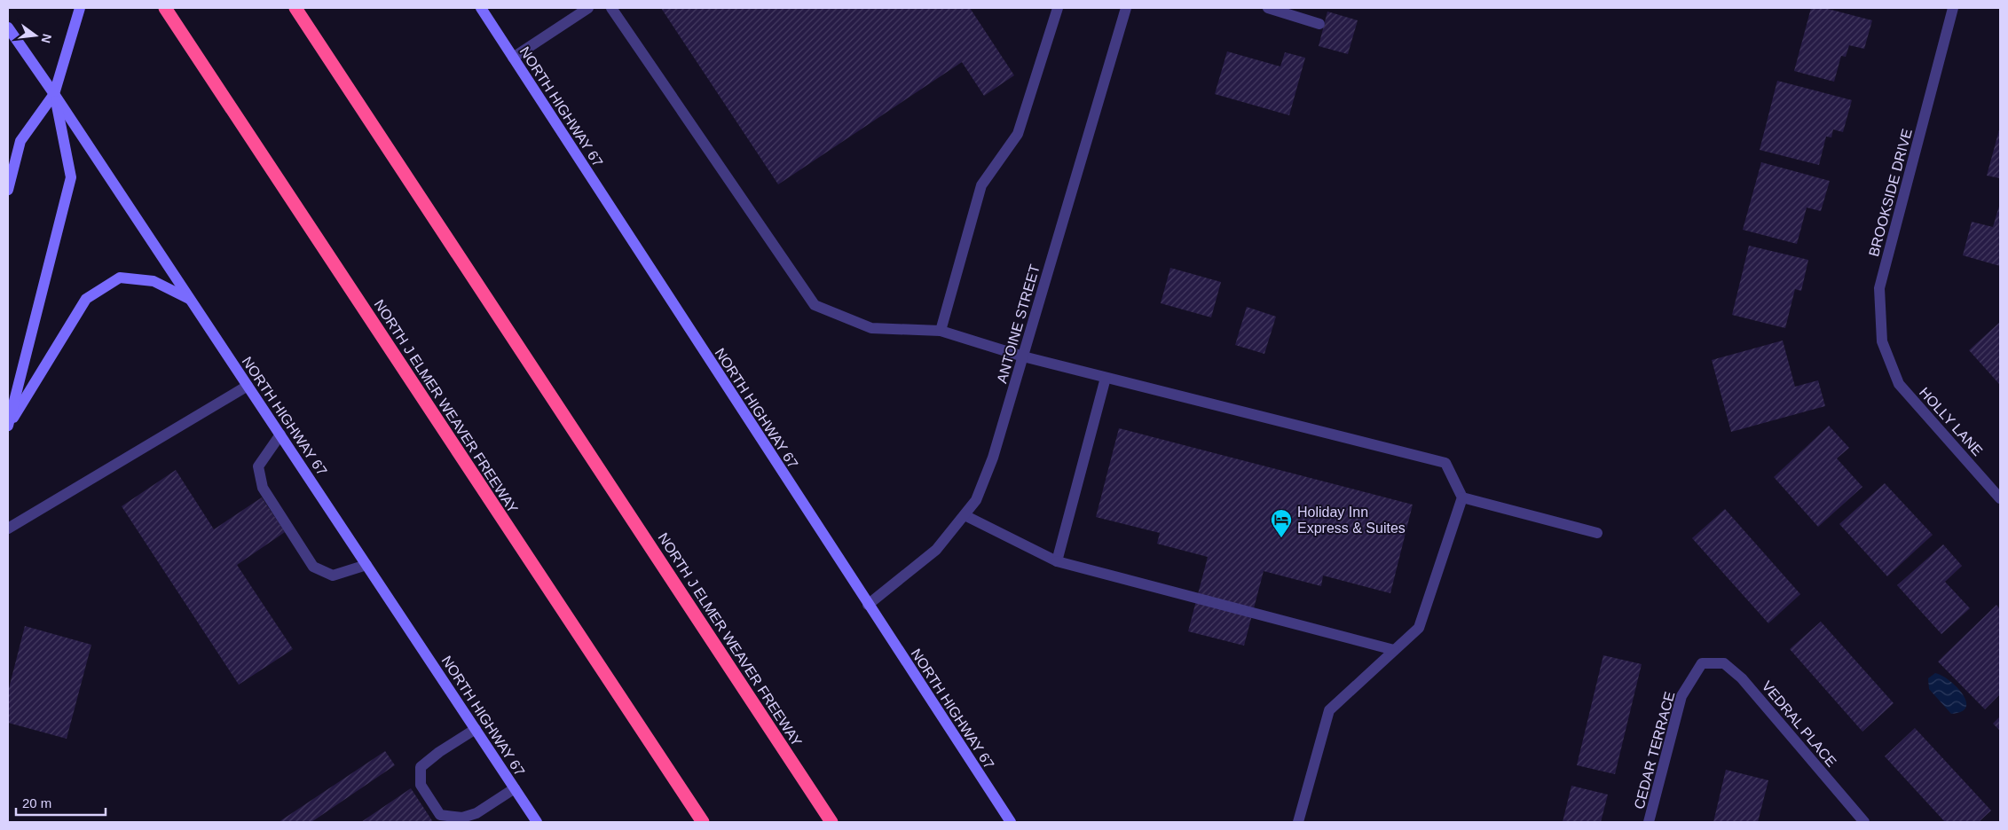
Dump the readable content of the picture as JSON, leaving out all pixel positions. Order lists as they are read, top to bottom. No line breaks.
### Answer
{"streets":{"highway":["NORTH J ELMER WEAVER FREEWAY"],"main road":["NORTH HIGHWAY 67"],"street":["BROOKSIDE DRIVE","ANTOINE STREET","HOLLY LANE","VEDRAL PLACE","CEDAR TERRACE"]},"crossings":[["NORTH HIGHWAY 67","ANTOINE STREET"],["BROOKSIDE DRIVE","HOLLY LANE"],["VEDRAL PLACE","CEDAR TERRACE"]],"places":{"hotel":["Holiday Inn Express & Suites"]},"scale_bar":"20 m","north":"right"}
